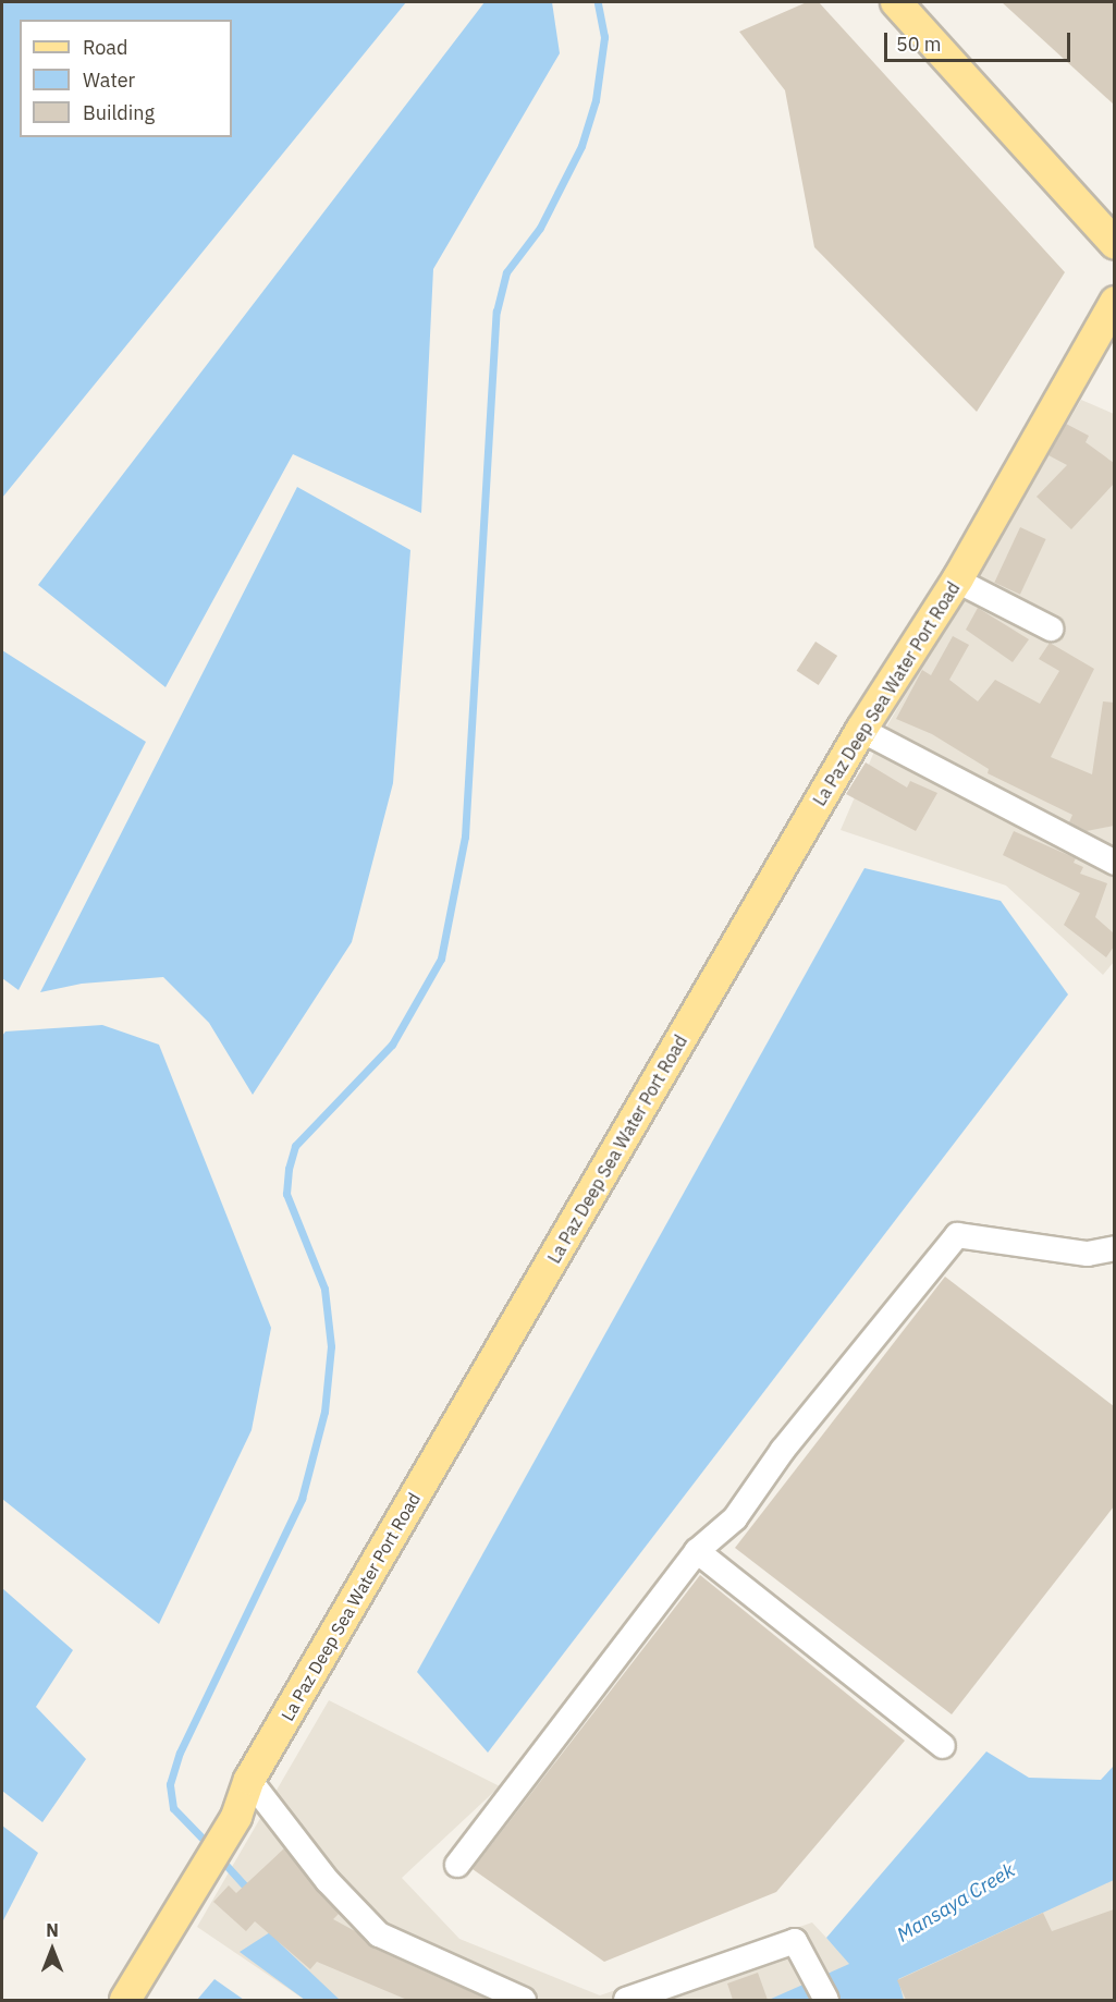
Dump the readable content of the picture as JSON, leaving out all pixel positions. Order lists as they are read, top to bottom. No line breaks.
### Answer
{"streets":{"main road":["La Paz Deep Sea Water Port Road"]},"water":["Mansaya Creek"],"legend":["Road","Water","Building"],"scale_bar":"50 m","north":"top"}
